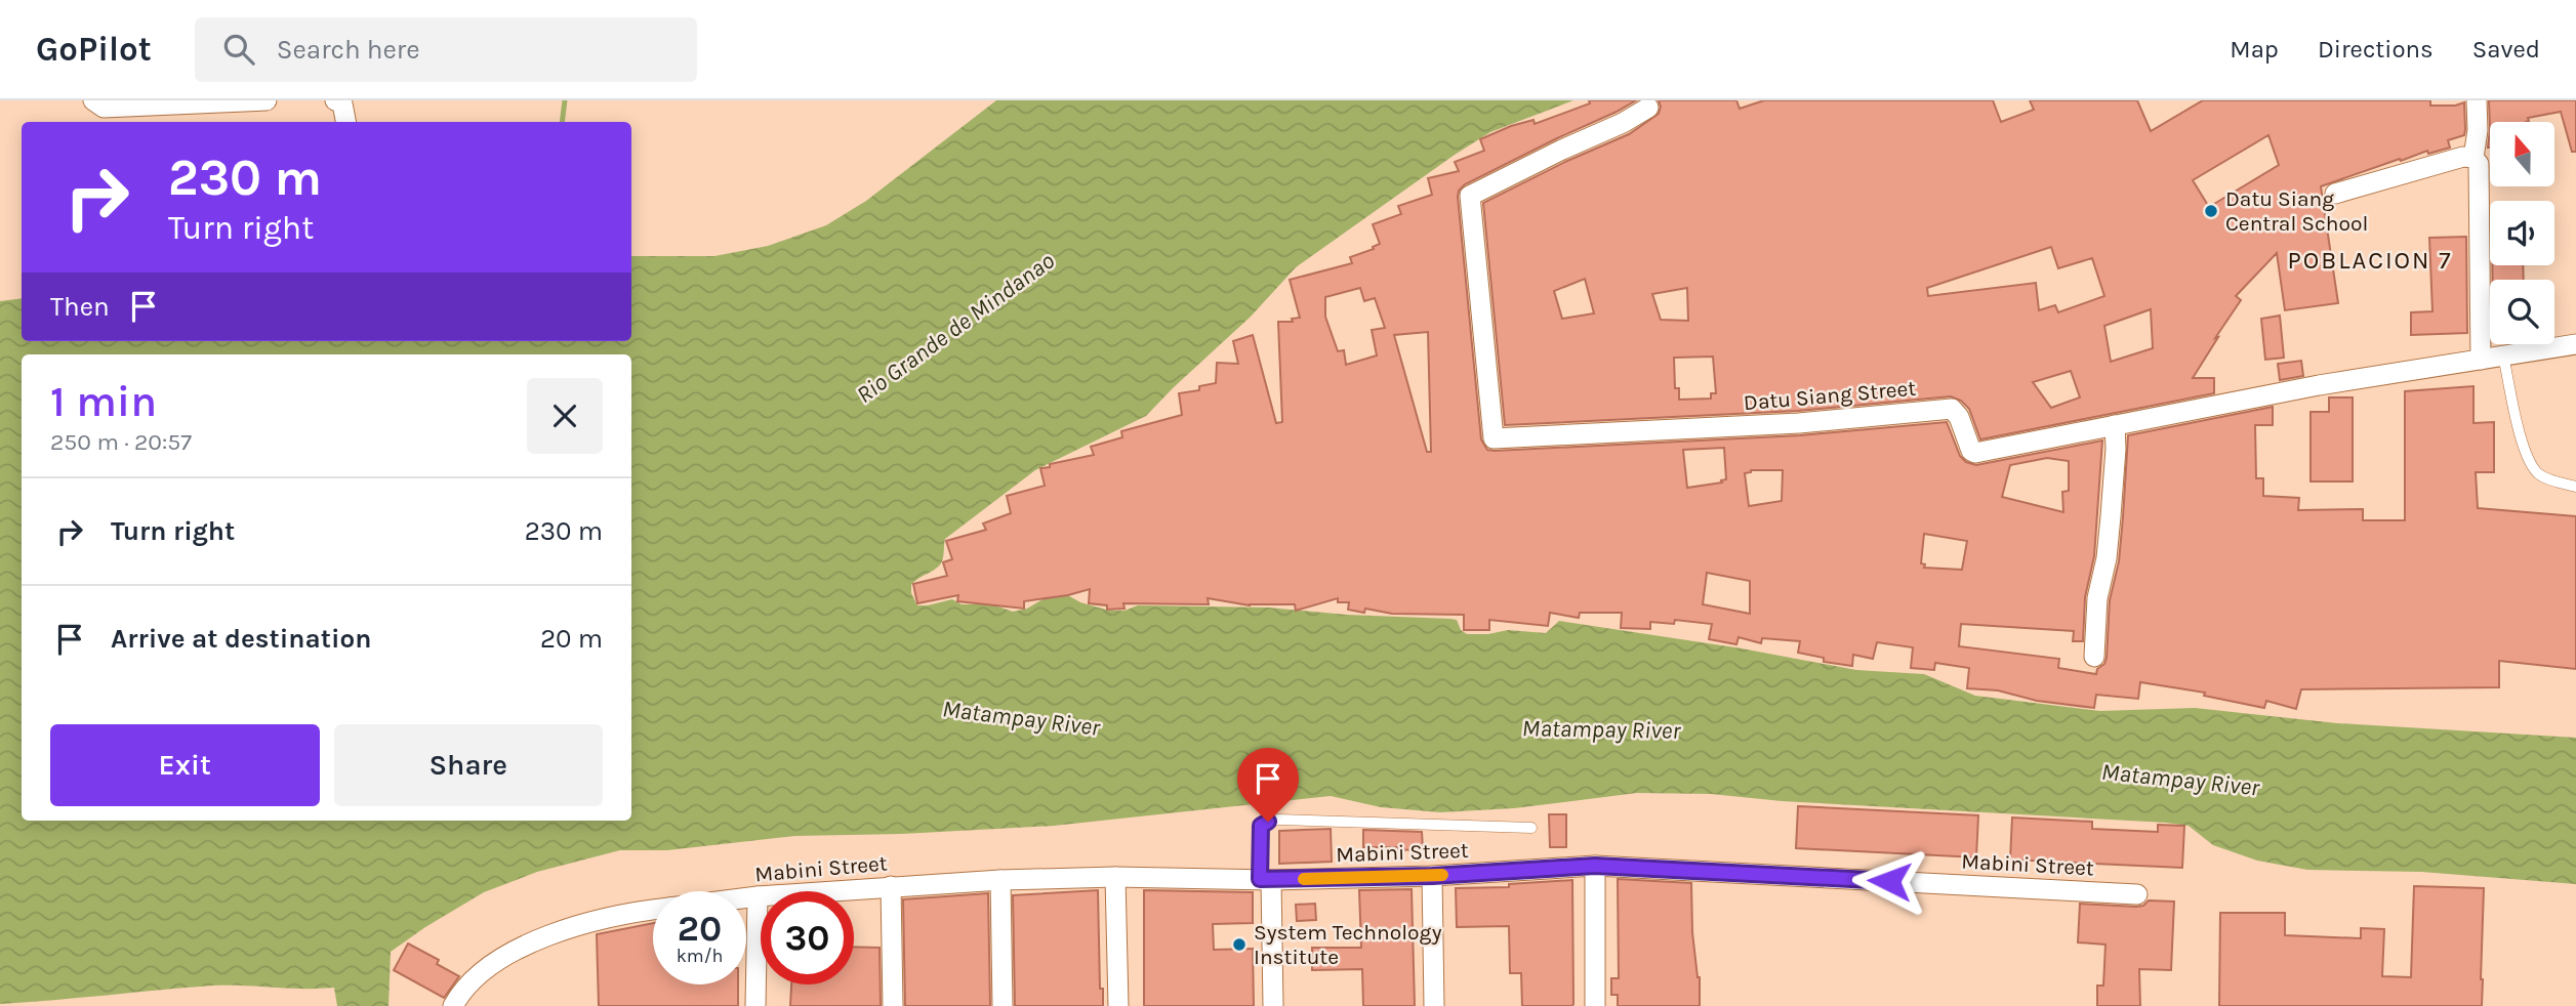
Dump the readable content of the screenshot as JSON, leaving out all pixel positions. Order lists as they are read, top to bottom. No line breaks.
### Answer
{"streets":{"street":["Datu Siang Street","Mabini Street"]},"districts":["POBLACION 7"],"water":["Rio Grande de Mindanao","Matampay River"],"places":["Datu Siang Central School","System Technology Institute"],"north":"top","page":{"header":"GoPilot","search":"Search here","nav":["Map","Directions","Saved"],"turn":["230 m","Turn right"],"then":"Then","heading":["1 min","250 m · 20:57"],"list":[{"name":"Turn right","value":"230 m"},{"name":"Arrive at destination","value":"20 m"}],"buttons":["Exit","Share"],"speed":"20 km/h","limit":"30"}}
